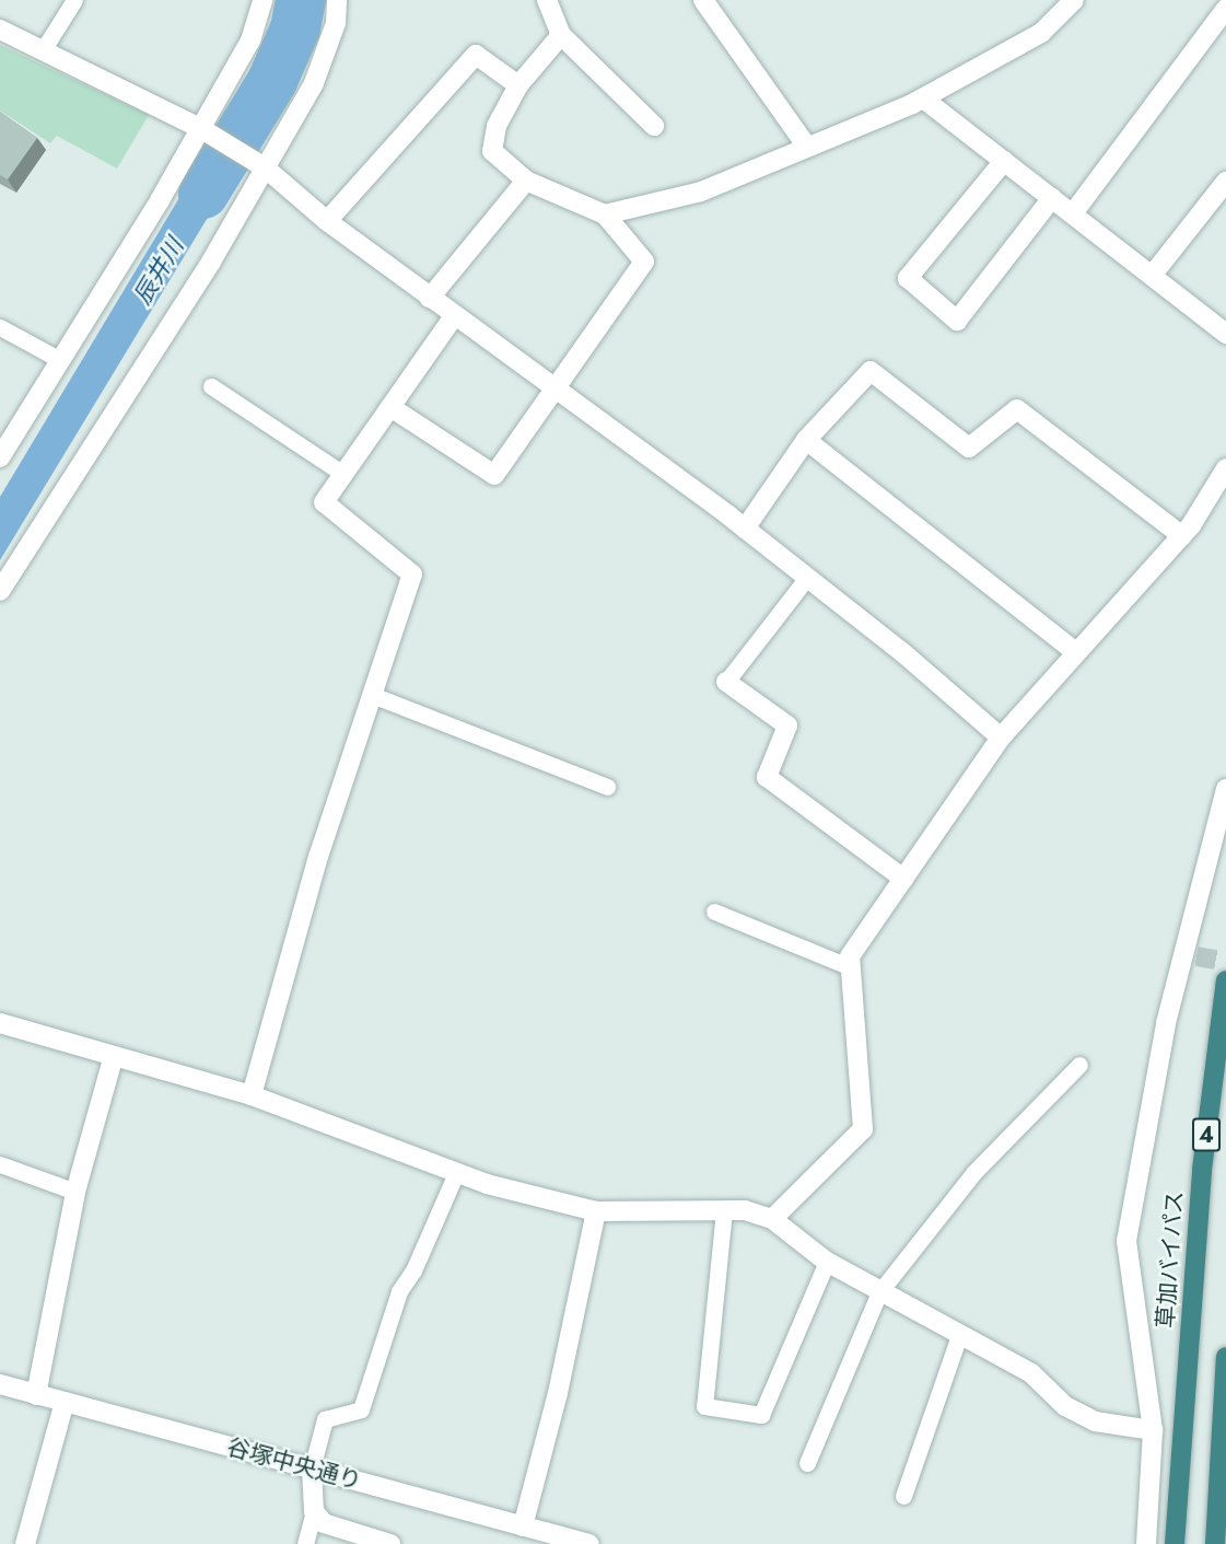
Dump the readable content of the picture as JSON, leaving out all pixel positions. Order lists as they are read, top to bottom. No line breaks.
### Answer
{"streets":{"highway":["4","草加バイパス"],"street":["谷塚中央通り"]},"water":["辰井川"]}
